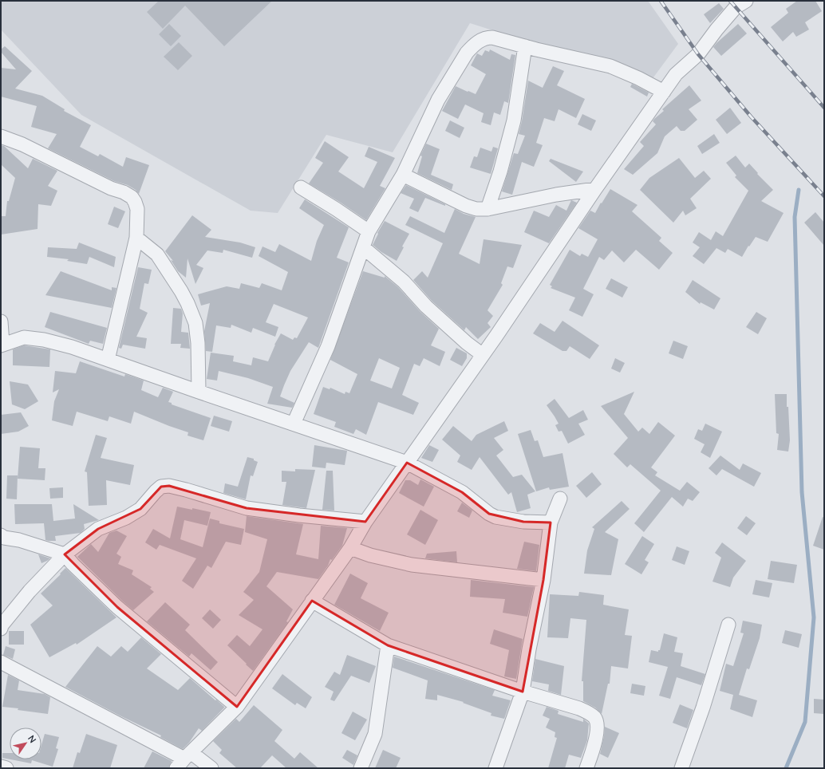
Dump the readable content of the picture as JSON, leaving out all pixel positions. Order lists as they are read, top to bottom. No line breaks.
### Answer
{"north":"top right"}
